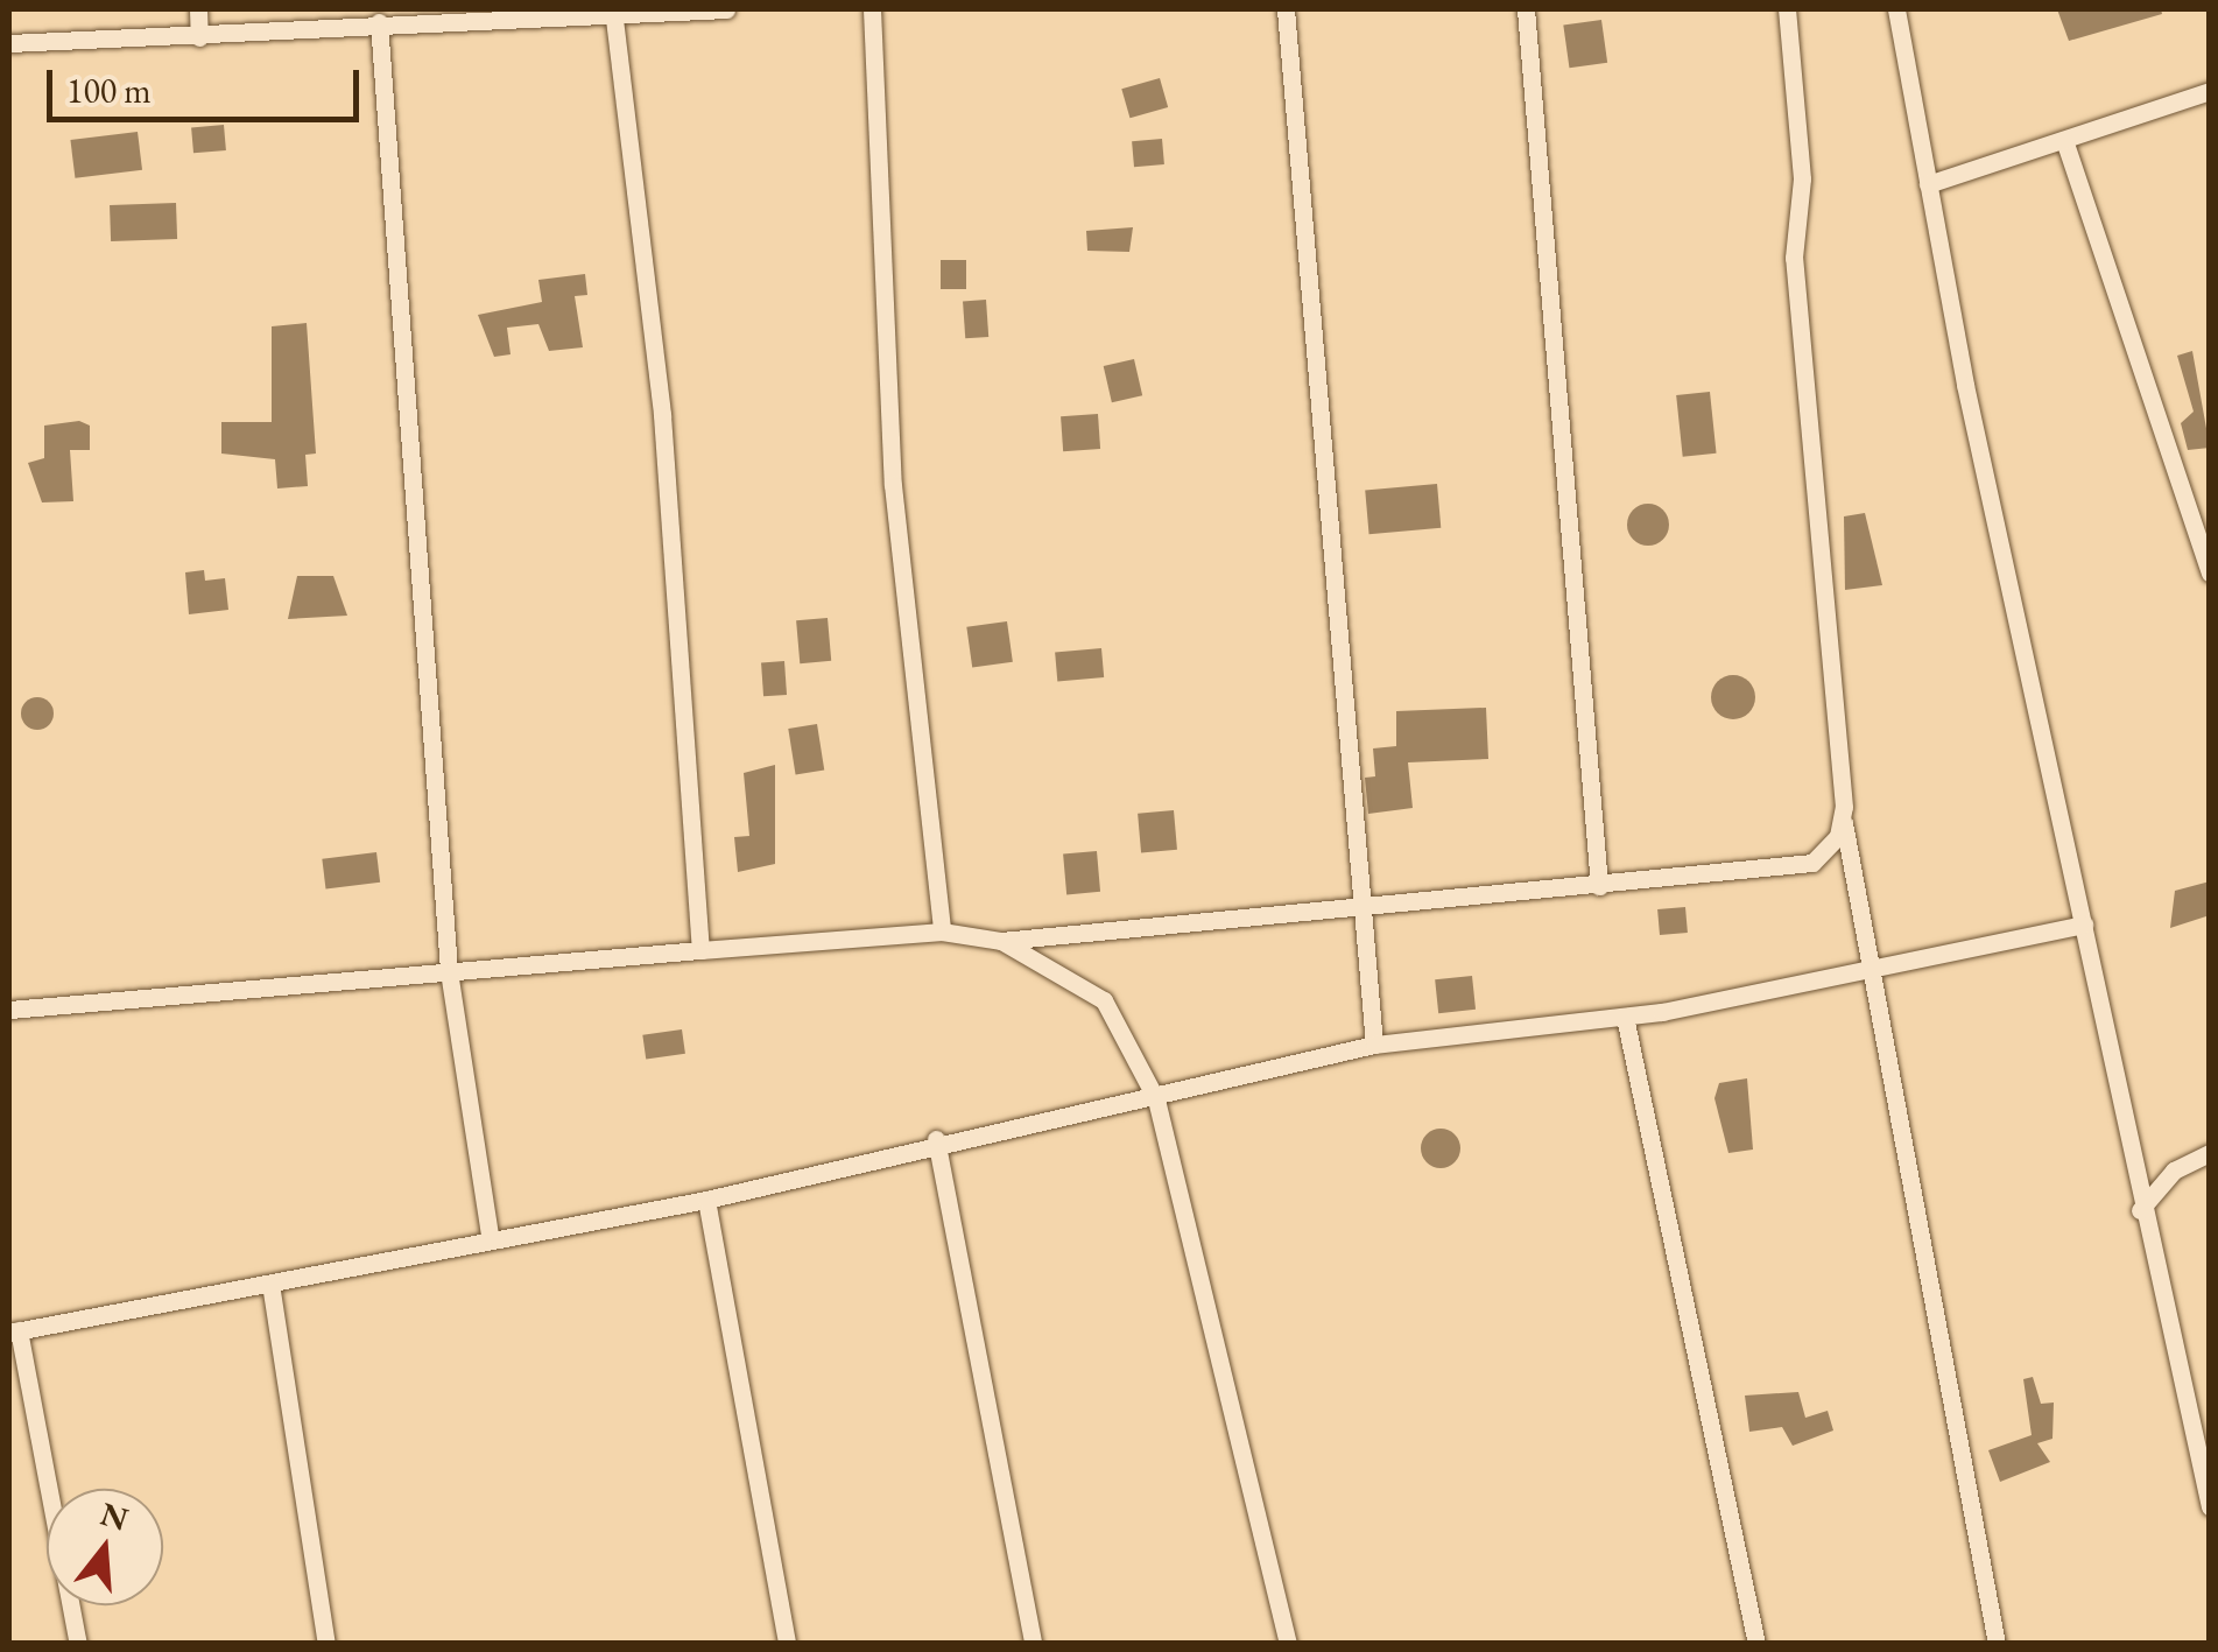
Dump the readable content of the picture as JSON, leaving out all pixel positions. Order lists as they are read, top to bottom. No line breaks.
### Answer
{"scale_bar":"100 m","north":"top"}
